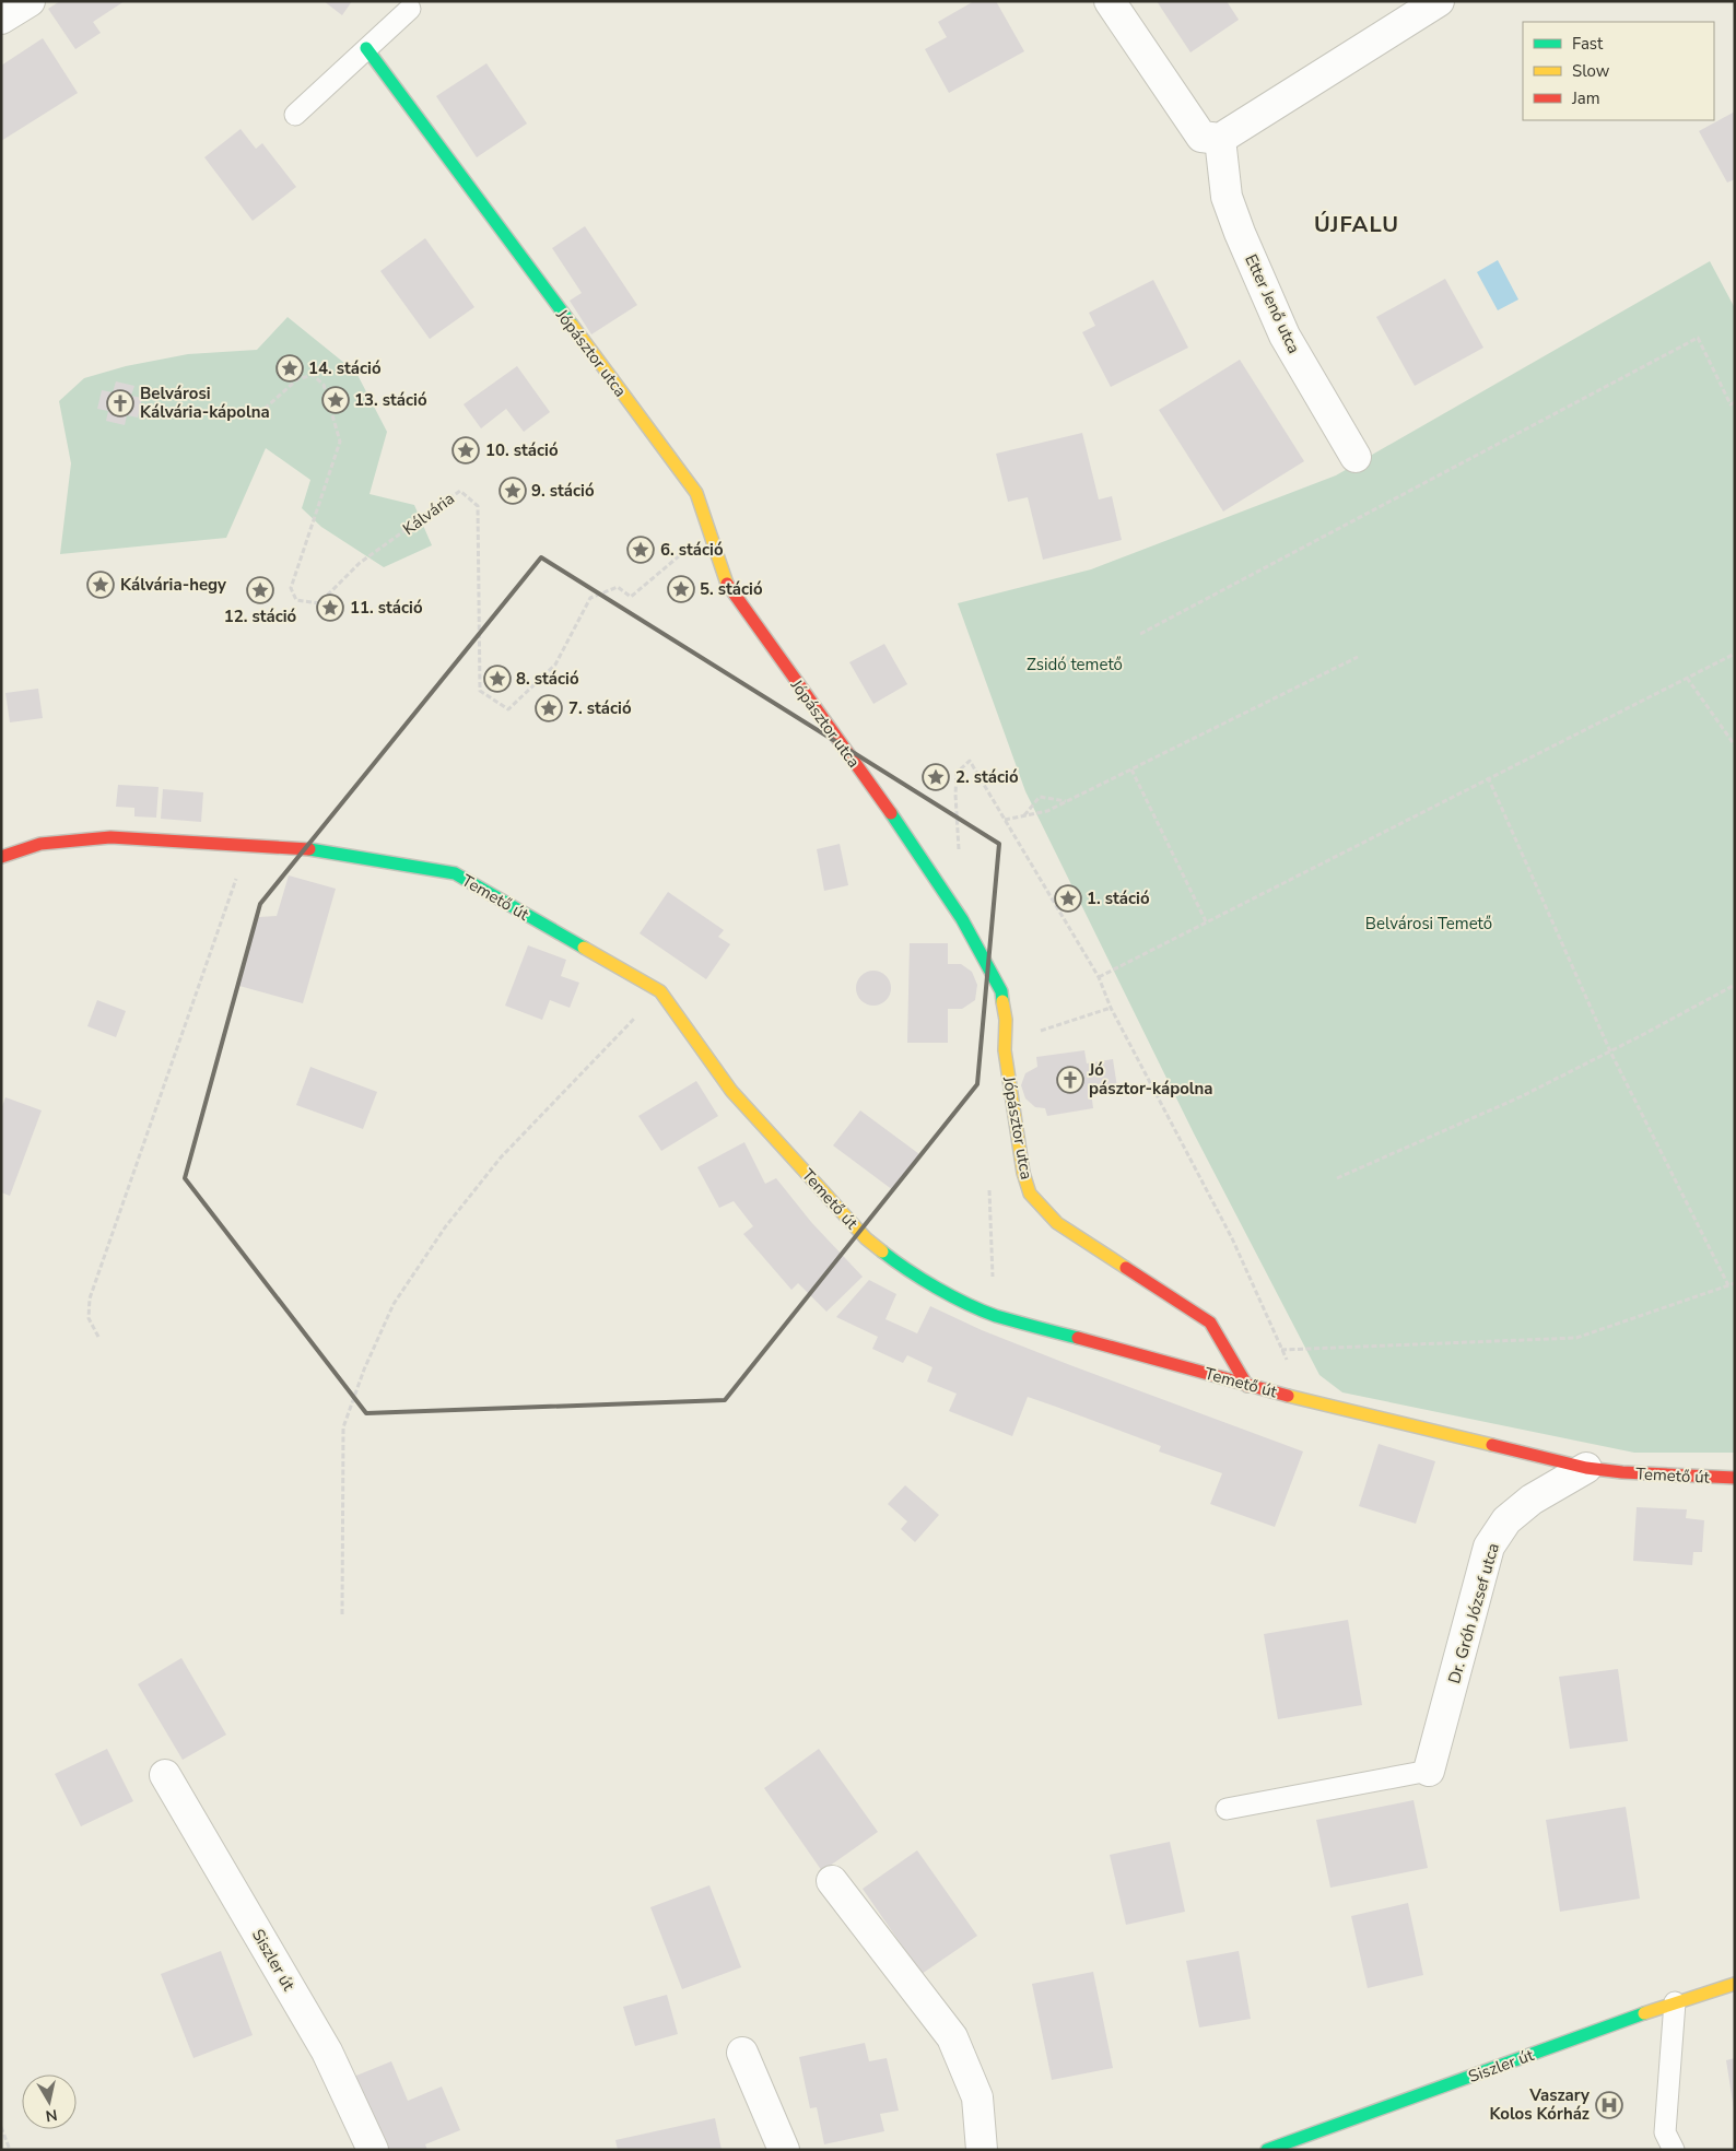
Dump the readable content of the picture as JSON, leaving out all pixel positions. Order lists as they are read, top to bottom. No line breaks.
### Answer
{"streets":{"street":["Etter Jenő utca","Jópásztor utca","Temető út","Dr. Gróh József utca","Siszler út"],"path":["Kálvária"]},"crossings":[["Jópásztor utca","Kálvária"],["Jópásztor utca","Temető út"],["Temető út","Dr. Gróh József utca"]],"districts":["ÚJFALU"],"parks":["Zsidó temető","Belvárosi Temető"],"places":{"place":["14. stáció","13. stáció","10. stáció","9. stáció","6. stáció","Kálvária-hegy","5. stáció","12. stáció","11. stáció","8. stáció","7. stáció","2. stáció","1. stáció"],"church":["Belvárosi Kálvária-kápolna","Jó pásztor-kápolna"],"hospital":["Vaszary Kolos Kórház"]},"legend":["Fast","Slow","Jam"],"north":"bottom"}
